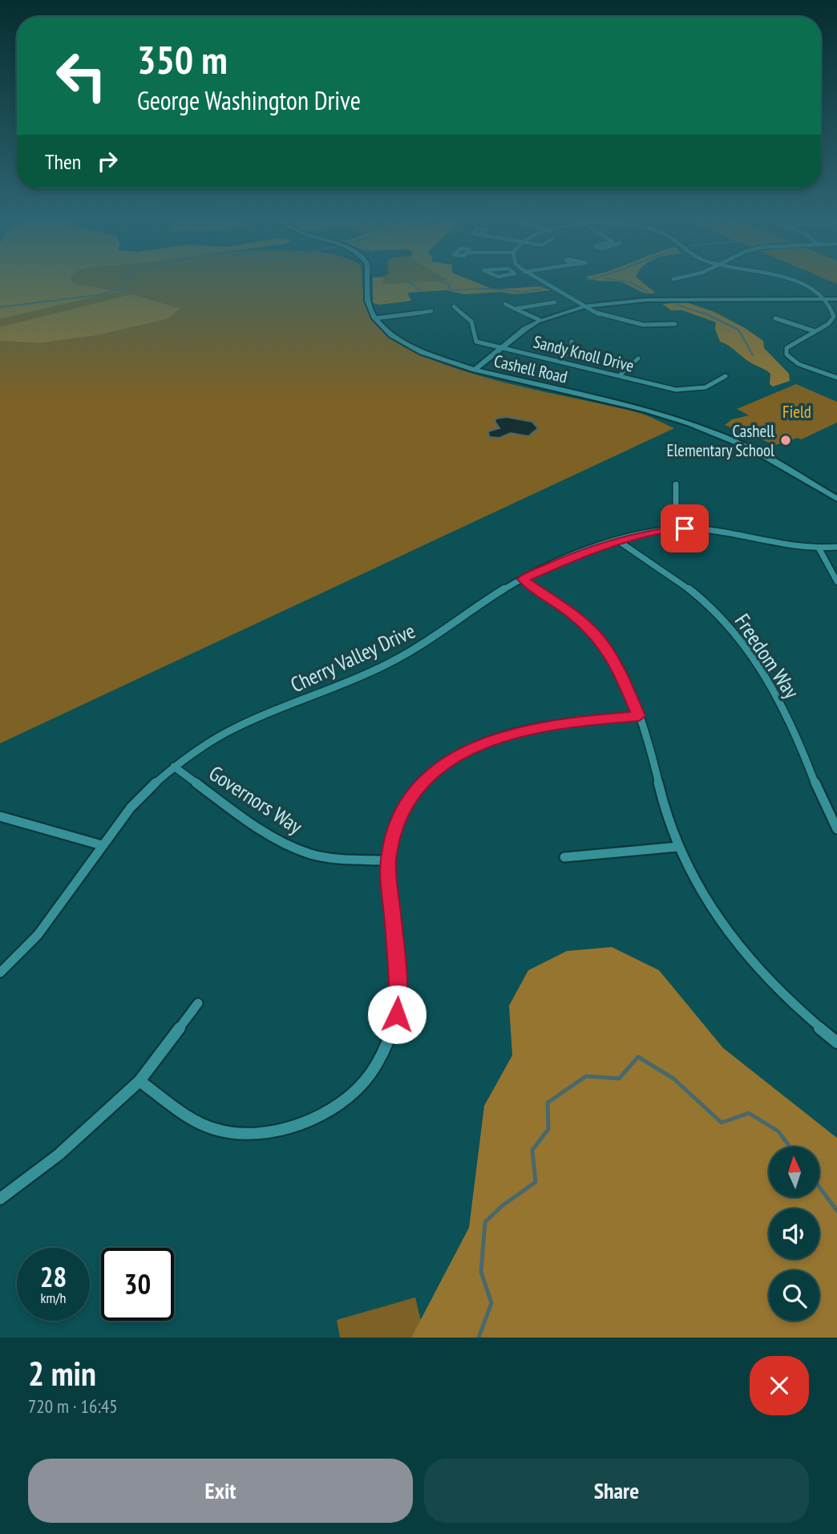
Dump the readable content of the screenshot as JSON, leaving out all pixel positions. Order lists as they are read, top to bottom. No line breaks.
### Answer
{"streets":{"street":["Sandy Knoll Drive","Cashell Road","Freedom Way","Cherry Valley Drive","Governors Way"]},"crossings":[["Freedom Way","Cherry Valley Drive"],["Cherry Valley Drive","Governors Way"]],"parks":["Field"],"places":["Cashell Elementary School"],"north":"top","page":{"turn":["350 m","George Washington Drive"],"then":"Then","speed":"28 km/h","limit":"30","heading":["2 min","720 m · 16:45"],"buttons":["Exit","Share"]}}
